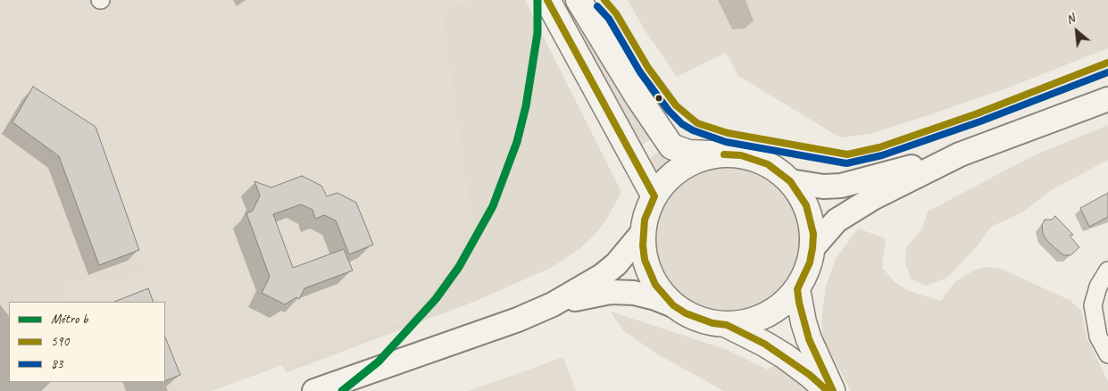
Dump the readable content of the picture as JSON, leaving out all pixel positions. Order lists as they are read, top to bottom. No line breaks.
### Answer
{"lines":["metro line b","transit line 590","transit line 83"],"legend":["Métro b","590","83"],"north":"top left"}
